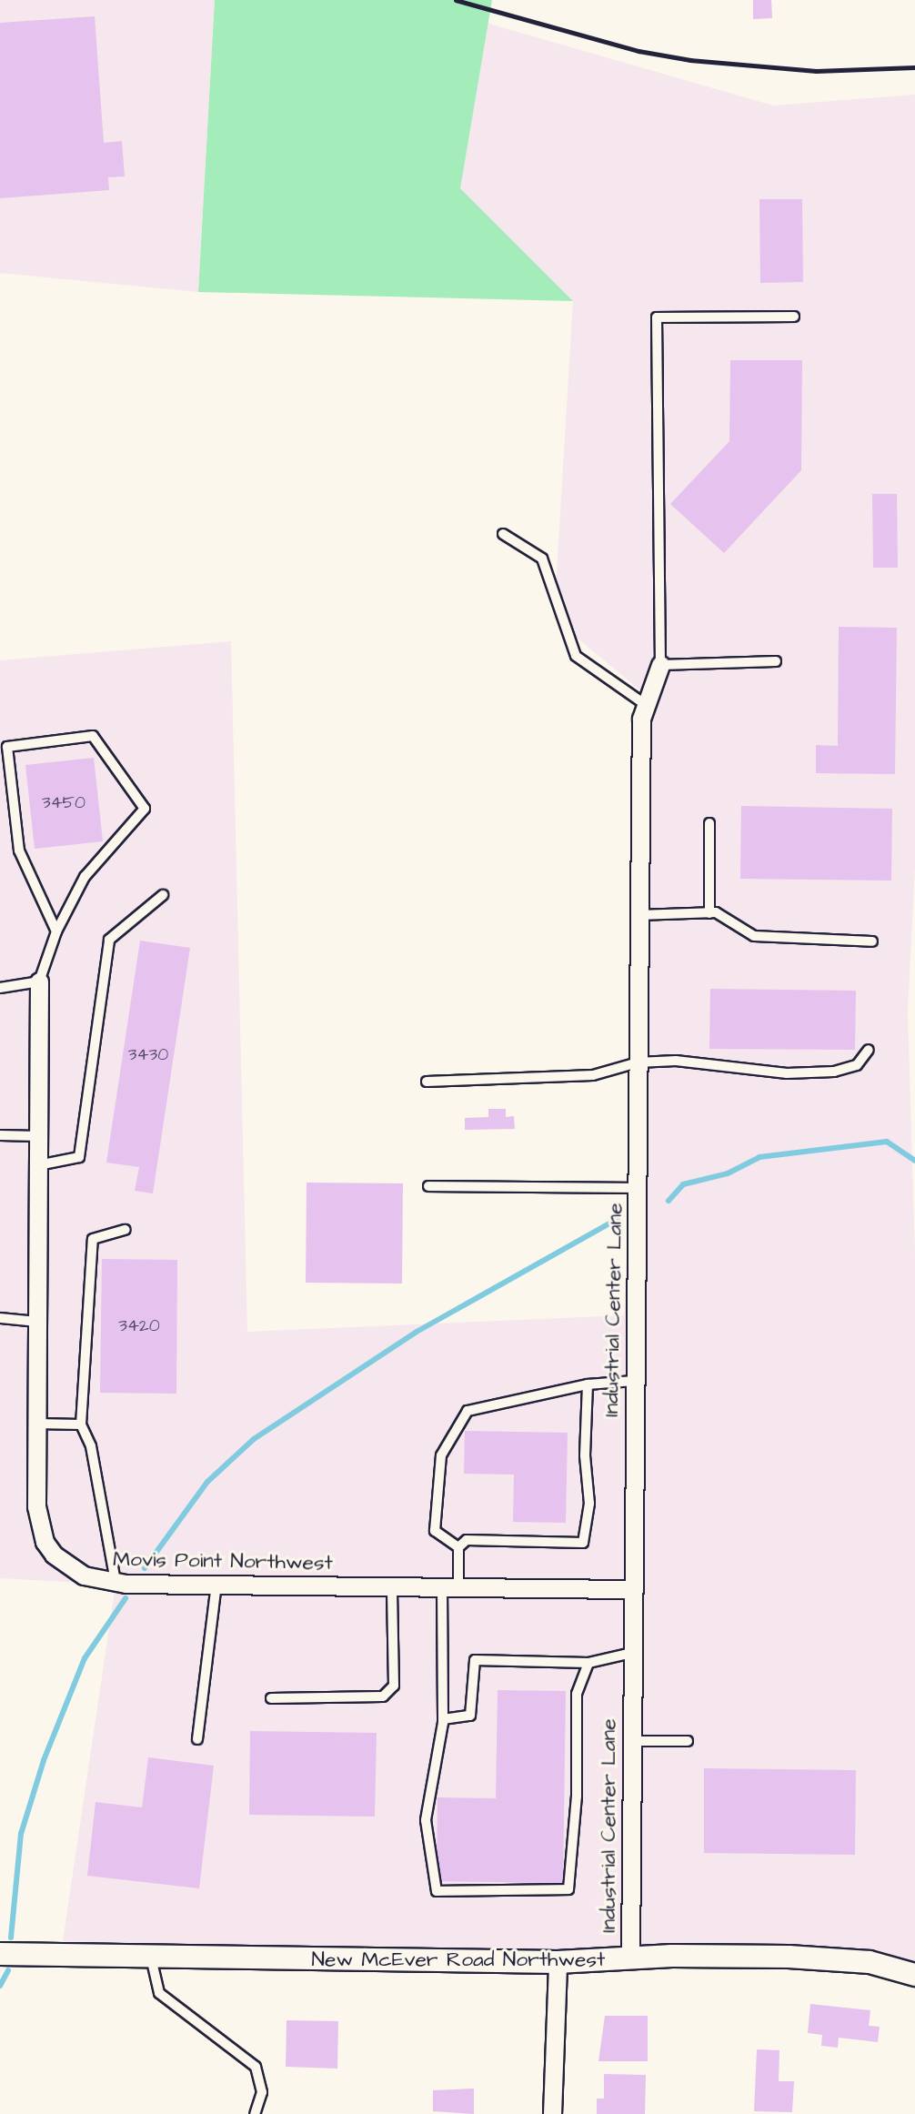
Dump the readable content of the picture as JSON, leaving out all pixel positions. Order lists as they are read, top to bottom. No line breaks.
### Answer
{"streets":{"street":["Industrial Center Lane","Movis Point Northwest","New McEver Road Northwest"]},"crossings":[["Industrial Center Lane","Movis Point Northwest"],["Industrial Center Lane","New McEver Road Northwest"]],"house_numbers":["3450","3430","3420"]}
